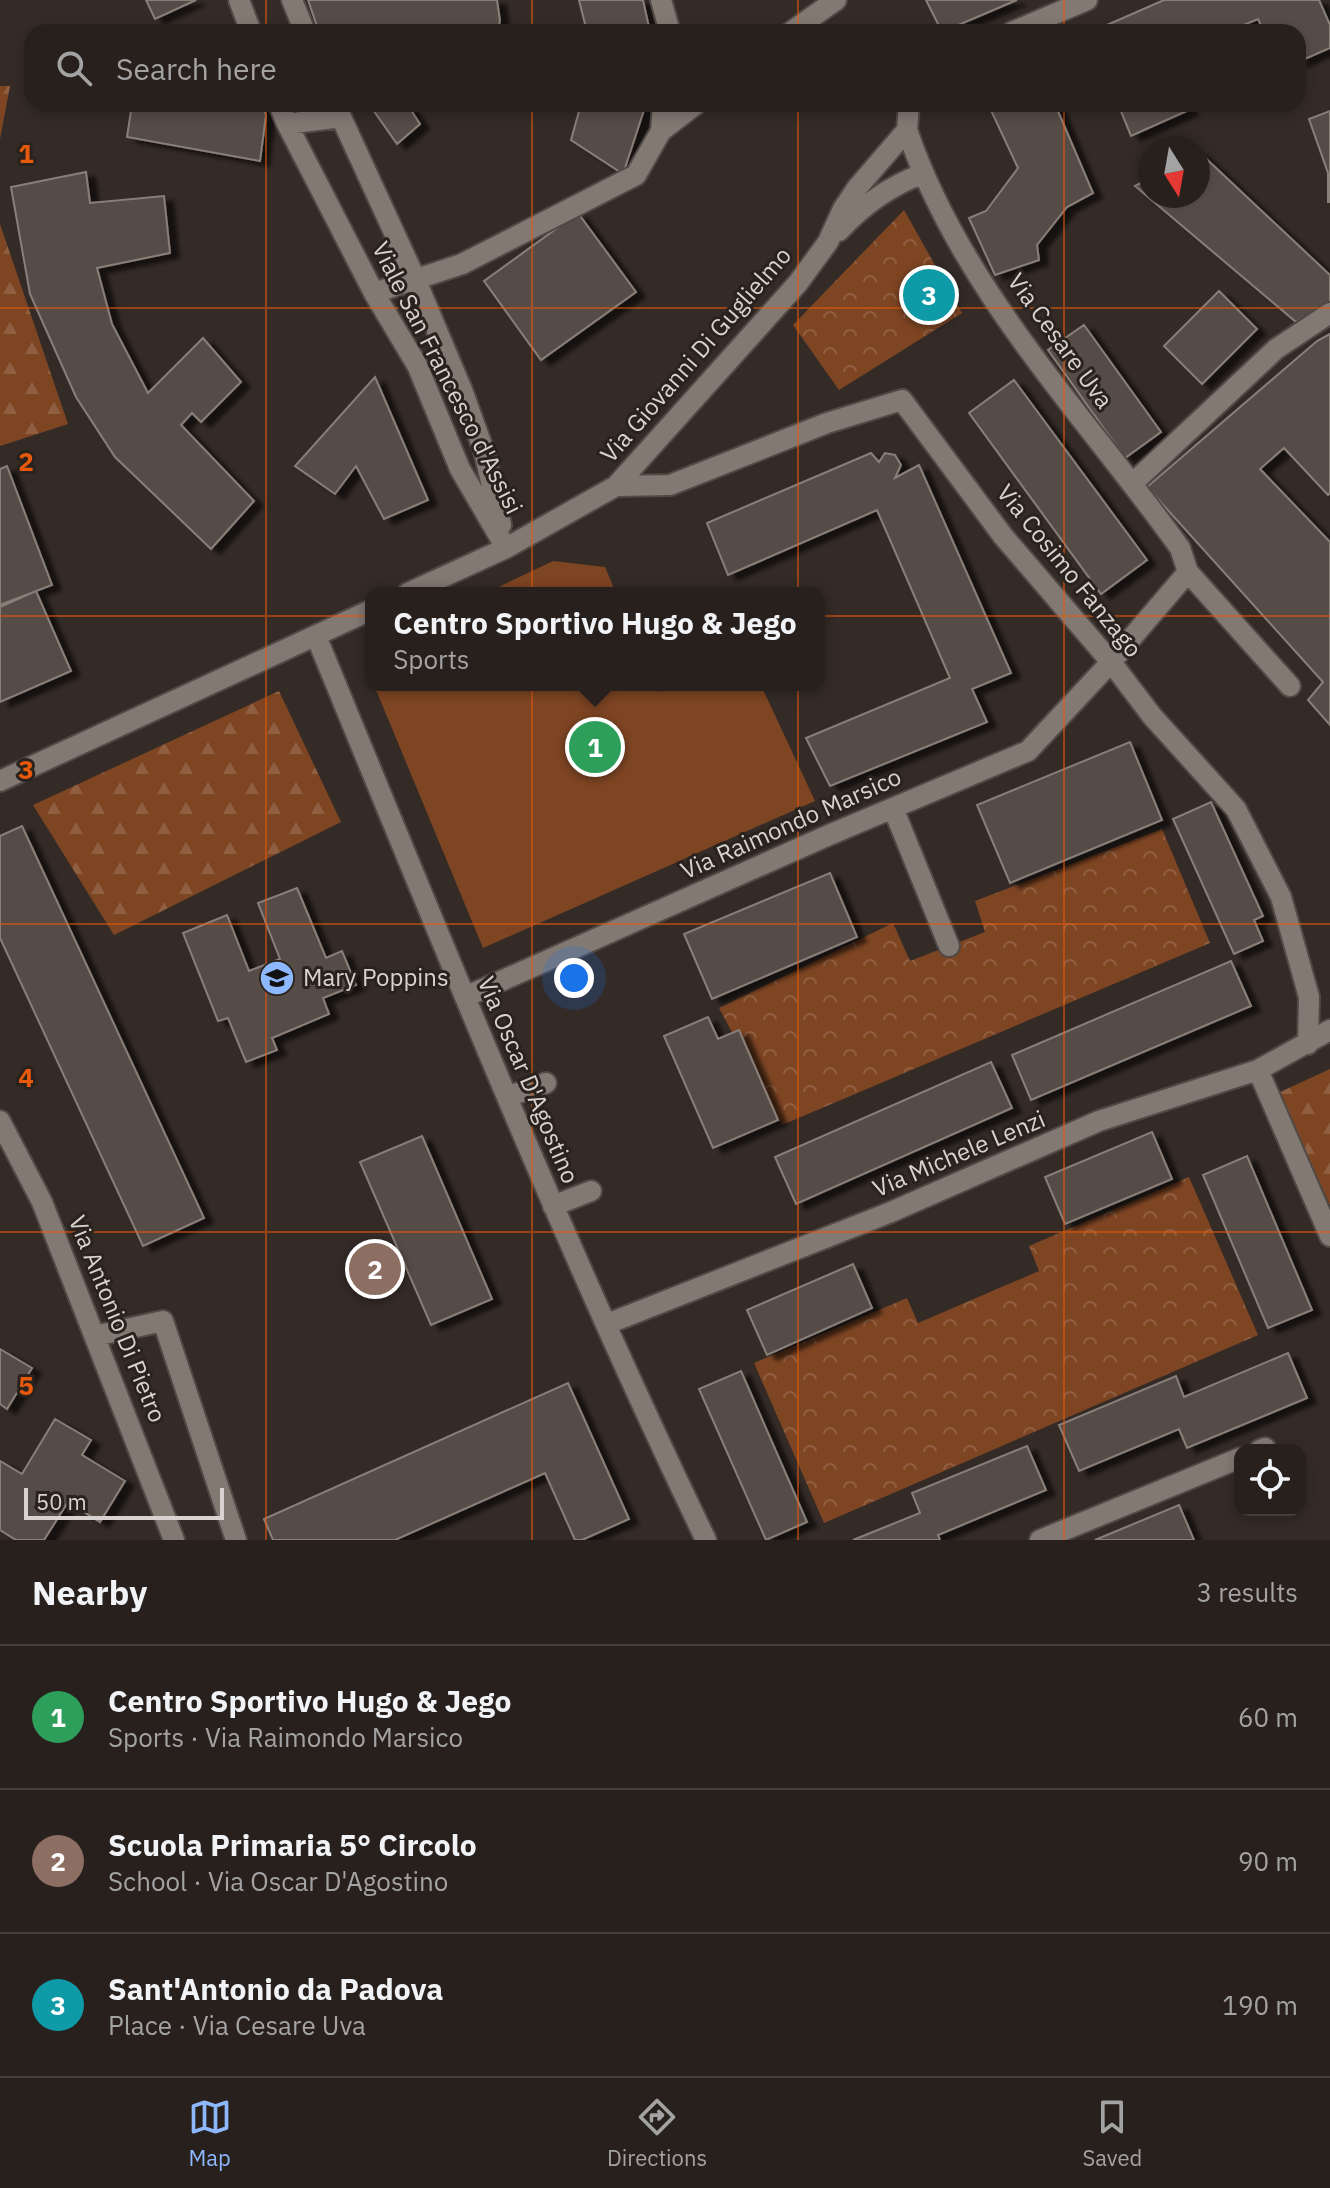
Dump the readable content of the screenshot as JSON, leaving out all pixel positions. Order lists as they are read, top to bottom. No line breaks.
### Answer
{"streets":{"street":["Via Cesare Uva","Via Giovanni Di Guglielmo","Viale San Francesco d'Assisi","Via Cosimo Fanzago","Via Raimondo Marsico","Via Oscar D'Agostino","Via Michele Lenzi","Via Antonio Di Pietro"]},"crossings":[["Via Cesare Uva","Via Giovanni Di Guglielmo"],["Via Giovanni Di Guglielmo","Viale San Francesco d'Assisi"],["Via Giovanni Di Guglielmo","Via Cosimo Fanzago"],["Via Cosimo Fanzago","Via Raimondo Marsico"],["Via Cosimo Fanzago","Via Michele Lenzi"],["Via Raimondo Marsico","Via Oscar D'Agostino"],["Via Oscar D'Agostino","Via Michele Lenzi"]],"places":{"school or university":["Mary Poppins"]},"scale_bar":"50 m","north":"bottom","page":{"search":"Search here","pins":["3","1","2"],"popup":["Centro Sportivo Hugo & Jego","Sports"],"scale":"50 m","heading":["Nearby","3 results"],"list":[{"mark":"1","name":"Centro Sportivo Hugo & Jego","note":"Sports · Via Raimondo Marsico","value":"60 m"},{"mark":"2","name":"Scuola Primaria 5° Circolo","note":"School · Via Oscar D'Agostino","value":"90 m"},{"mark":"3","name":"Sant'Antonio da Padova","note":"Place · Via Cesare Uva","value":"190 m"}],"nav":["Map","Directions","Saved"]},"grid":{"rows":["1","2","3","4","5"]}}
